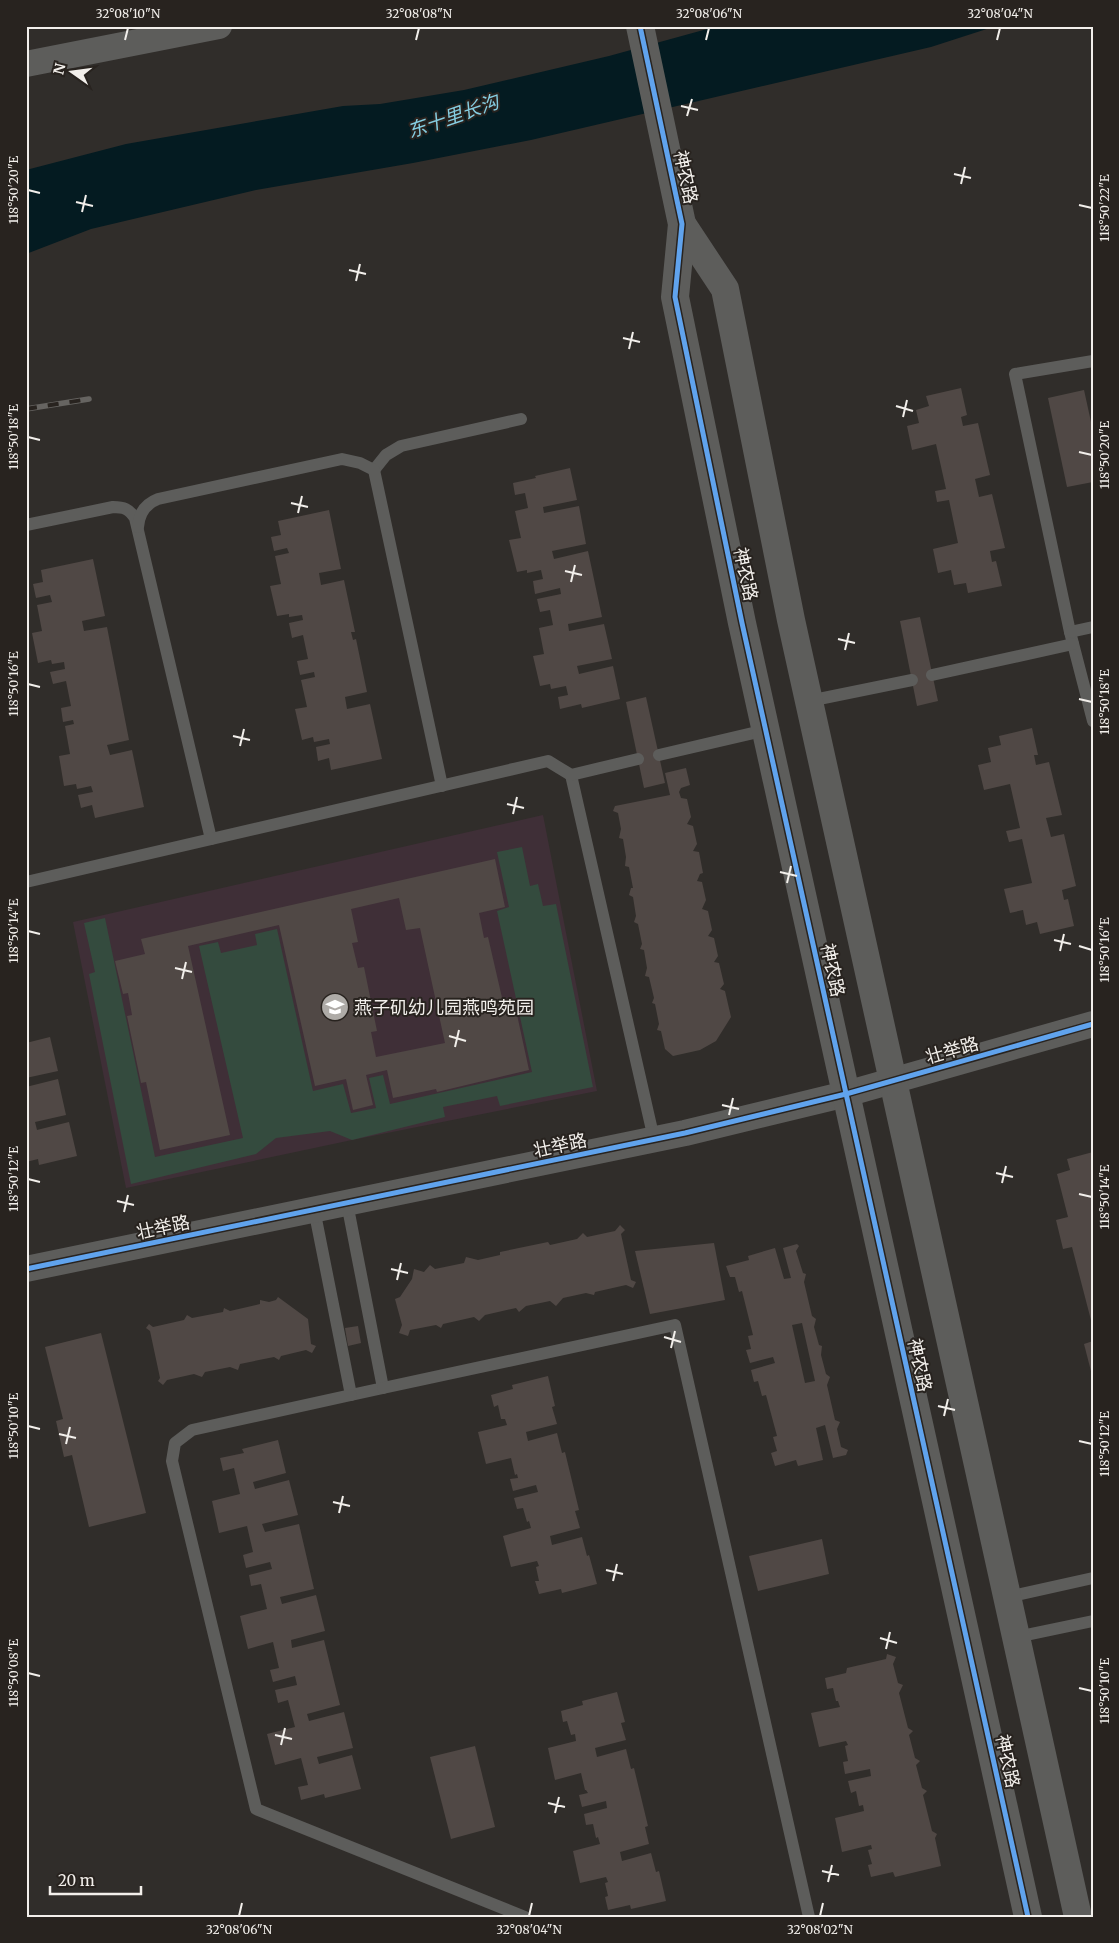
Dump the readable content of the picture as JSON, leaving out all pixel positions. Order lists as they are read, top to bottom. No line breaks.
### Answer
{"streets":{"street":["神农路","壮举路"]},"crossings":[["神农路","壮举路"]],"water":["东十里长沟"],"places":{"school or university":["燕子矶幼儿园燕鸣苑园"]},"scale_bar":"20 m","north":"left","coordinates":["32°08'10\"N","32°08'08\"N","32°08'06\"N","32°08'04\"N","118°50'20\"E","118°50'22\"E","118°50'18\"E","118°50'16\"E","118°50'14\"E","118°50'12\"E","118°50'10\"E","118°50'08\"E","32°08'02\"N"]}
